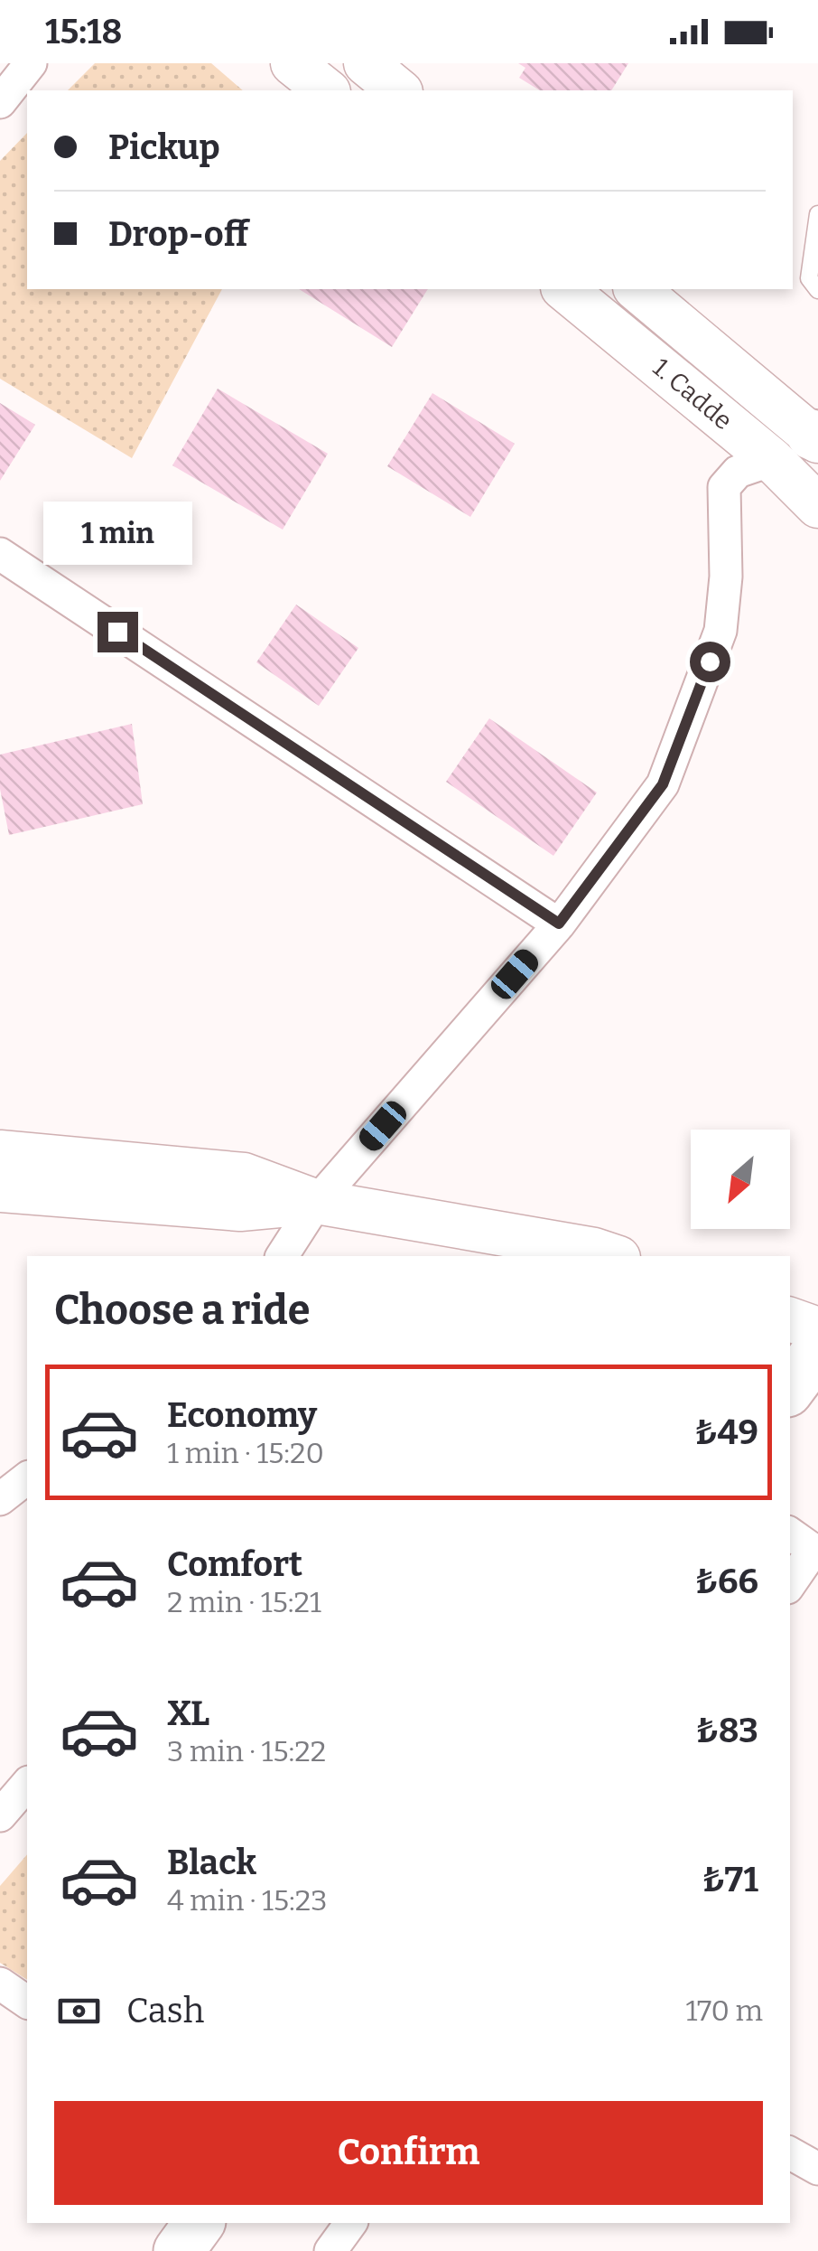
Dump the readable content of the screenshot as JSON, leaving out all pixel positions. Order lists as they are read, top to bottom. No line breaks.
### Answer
{"streets":{"street":["1. Cadde"]},"north":"bottom left","page":{"status":"15:18","banner":["Pickup","Drop-off"],"bubble":"1 min","heading":"Choose a ride","list":[{"name":"Economy","note":"1 min · 15:20","value":"₺49"},{"name":"Comfort","note":"2 min · 15:21","value":"₺66"},{"name":"XL","note":"3 min · 15:22","value":"₺83"},{"name":"Black","note":"4 min · 15:23","value":"₺71"}],"pay":["Cash","170 m"],"buttons":"Confirm"}}
